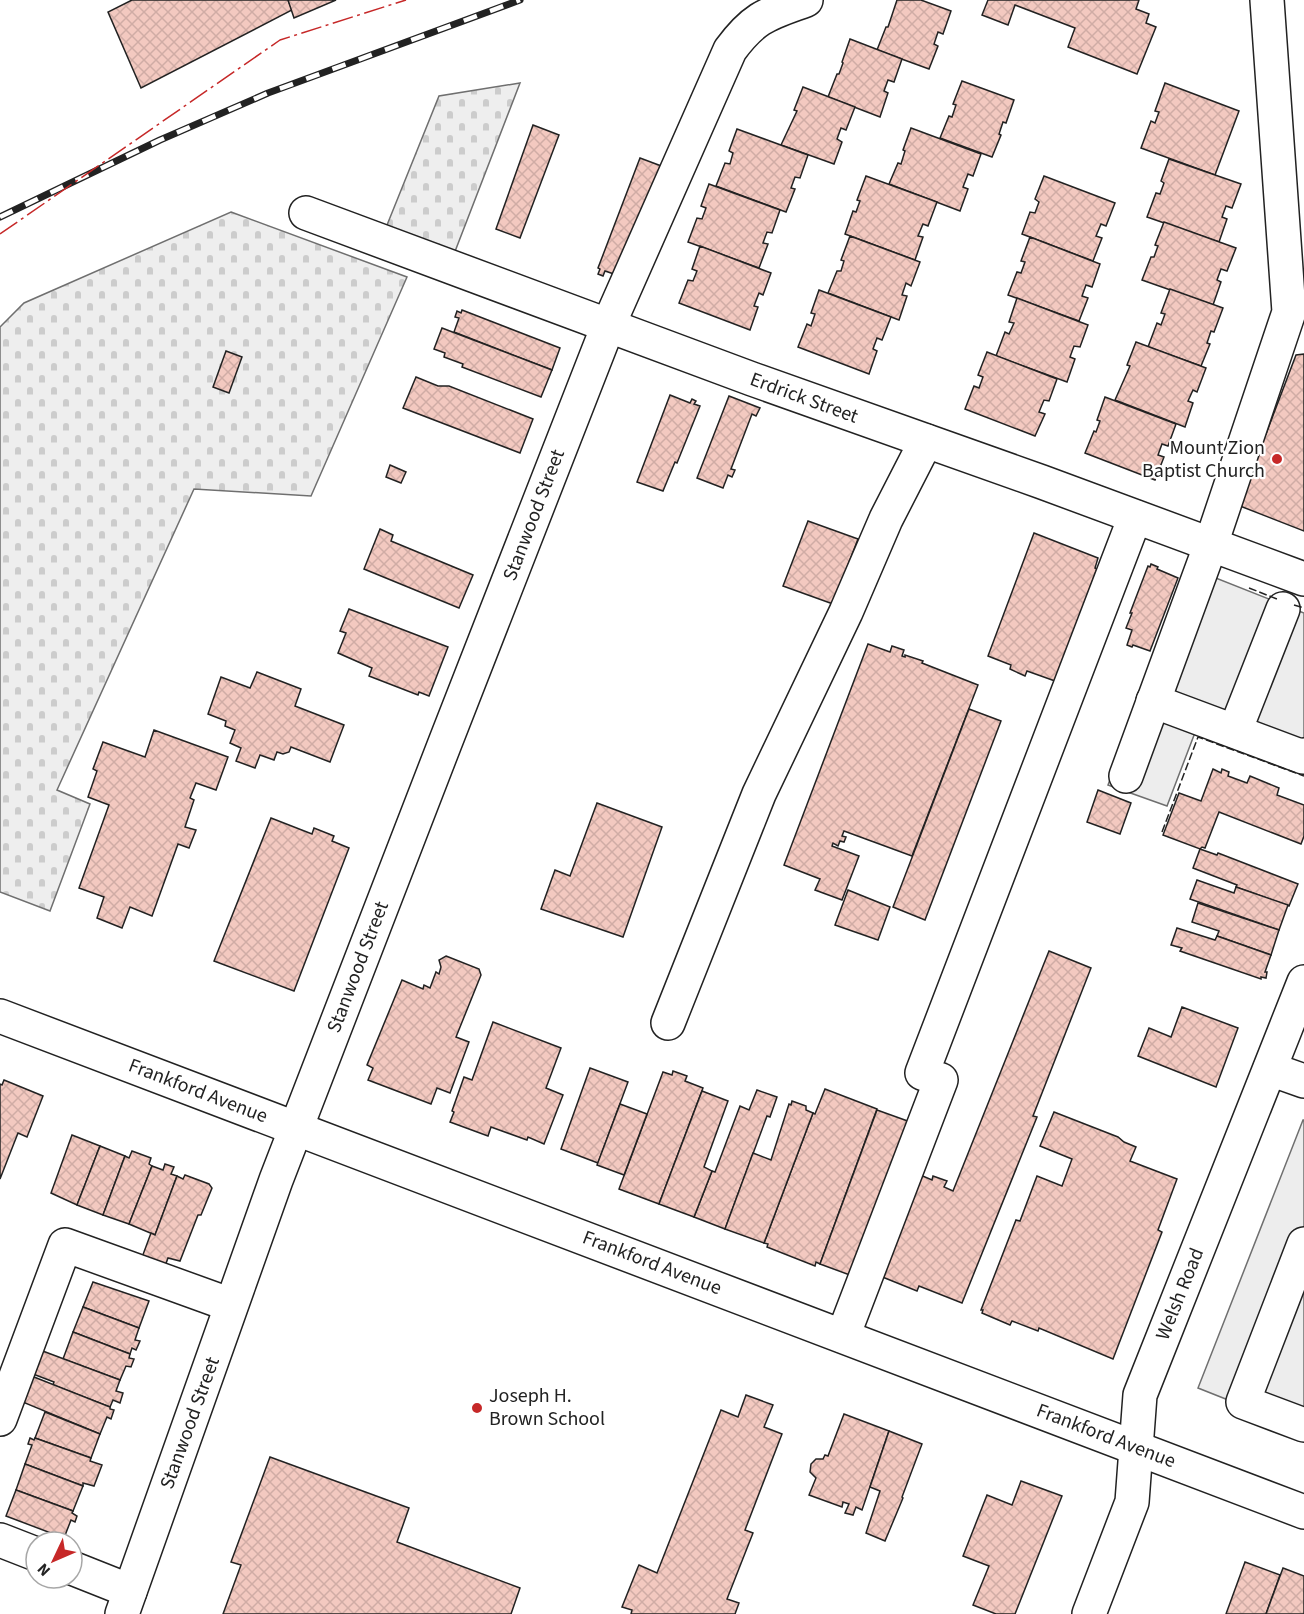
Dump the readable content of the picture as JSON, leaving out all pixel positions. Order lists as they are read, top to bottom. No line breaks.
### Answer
{"streets":{"street":["Erdrick Street","Stanwood Street","Frankford Avenue","Welsh Road"]},"crossings":[["Erdrick Street","Stanwood Street"],["Stanwood Street","Frankford Avenue"],["Frankford Avenue","Welsh Road"]],"places":["Mount Zion Baptist Church","Joseph H. Brown School"],"north":"bottom left"}
